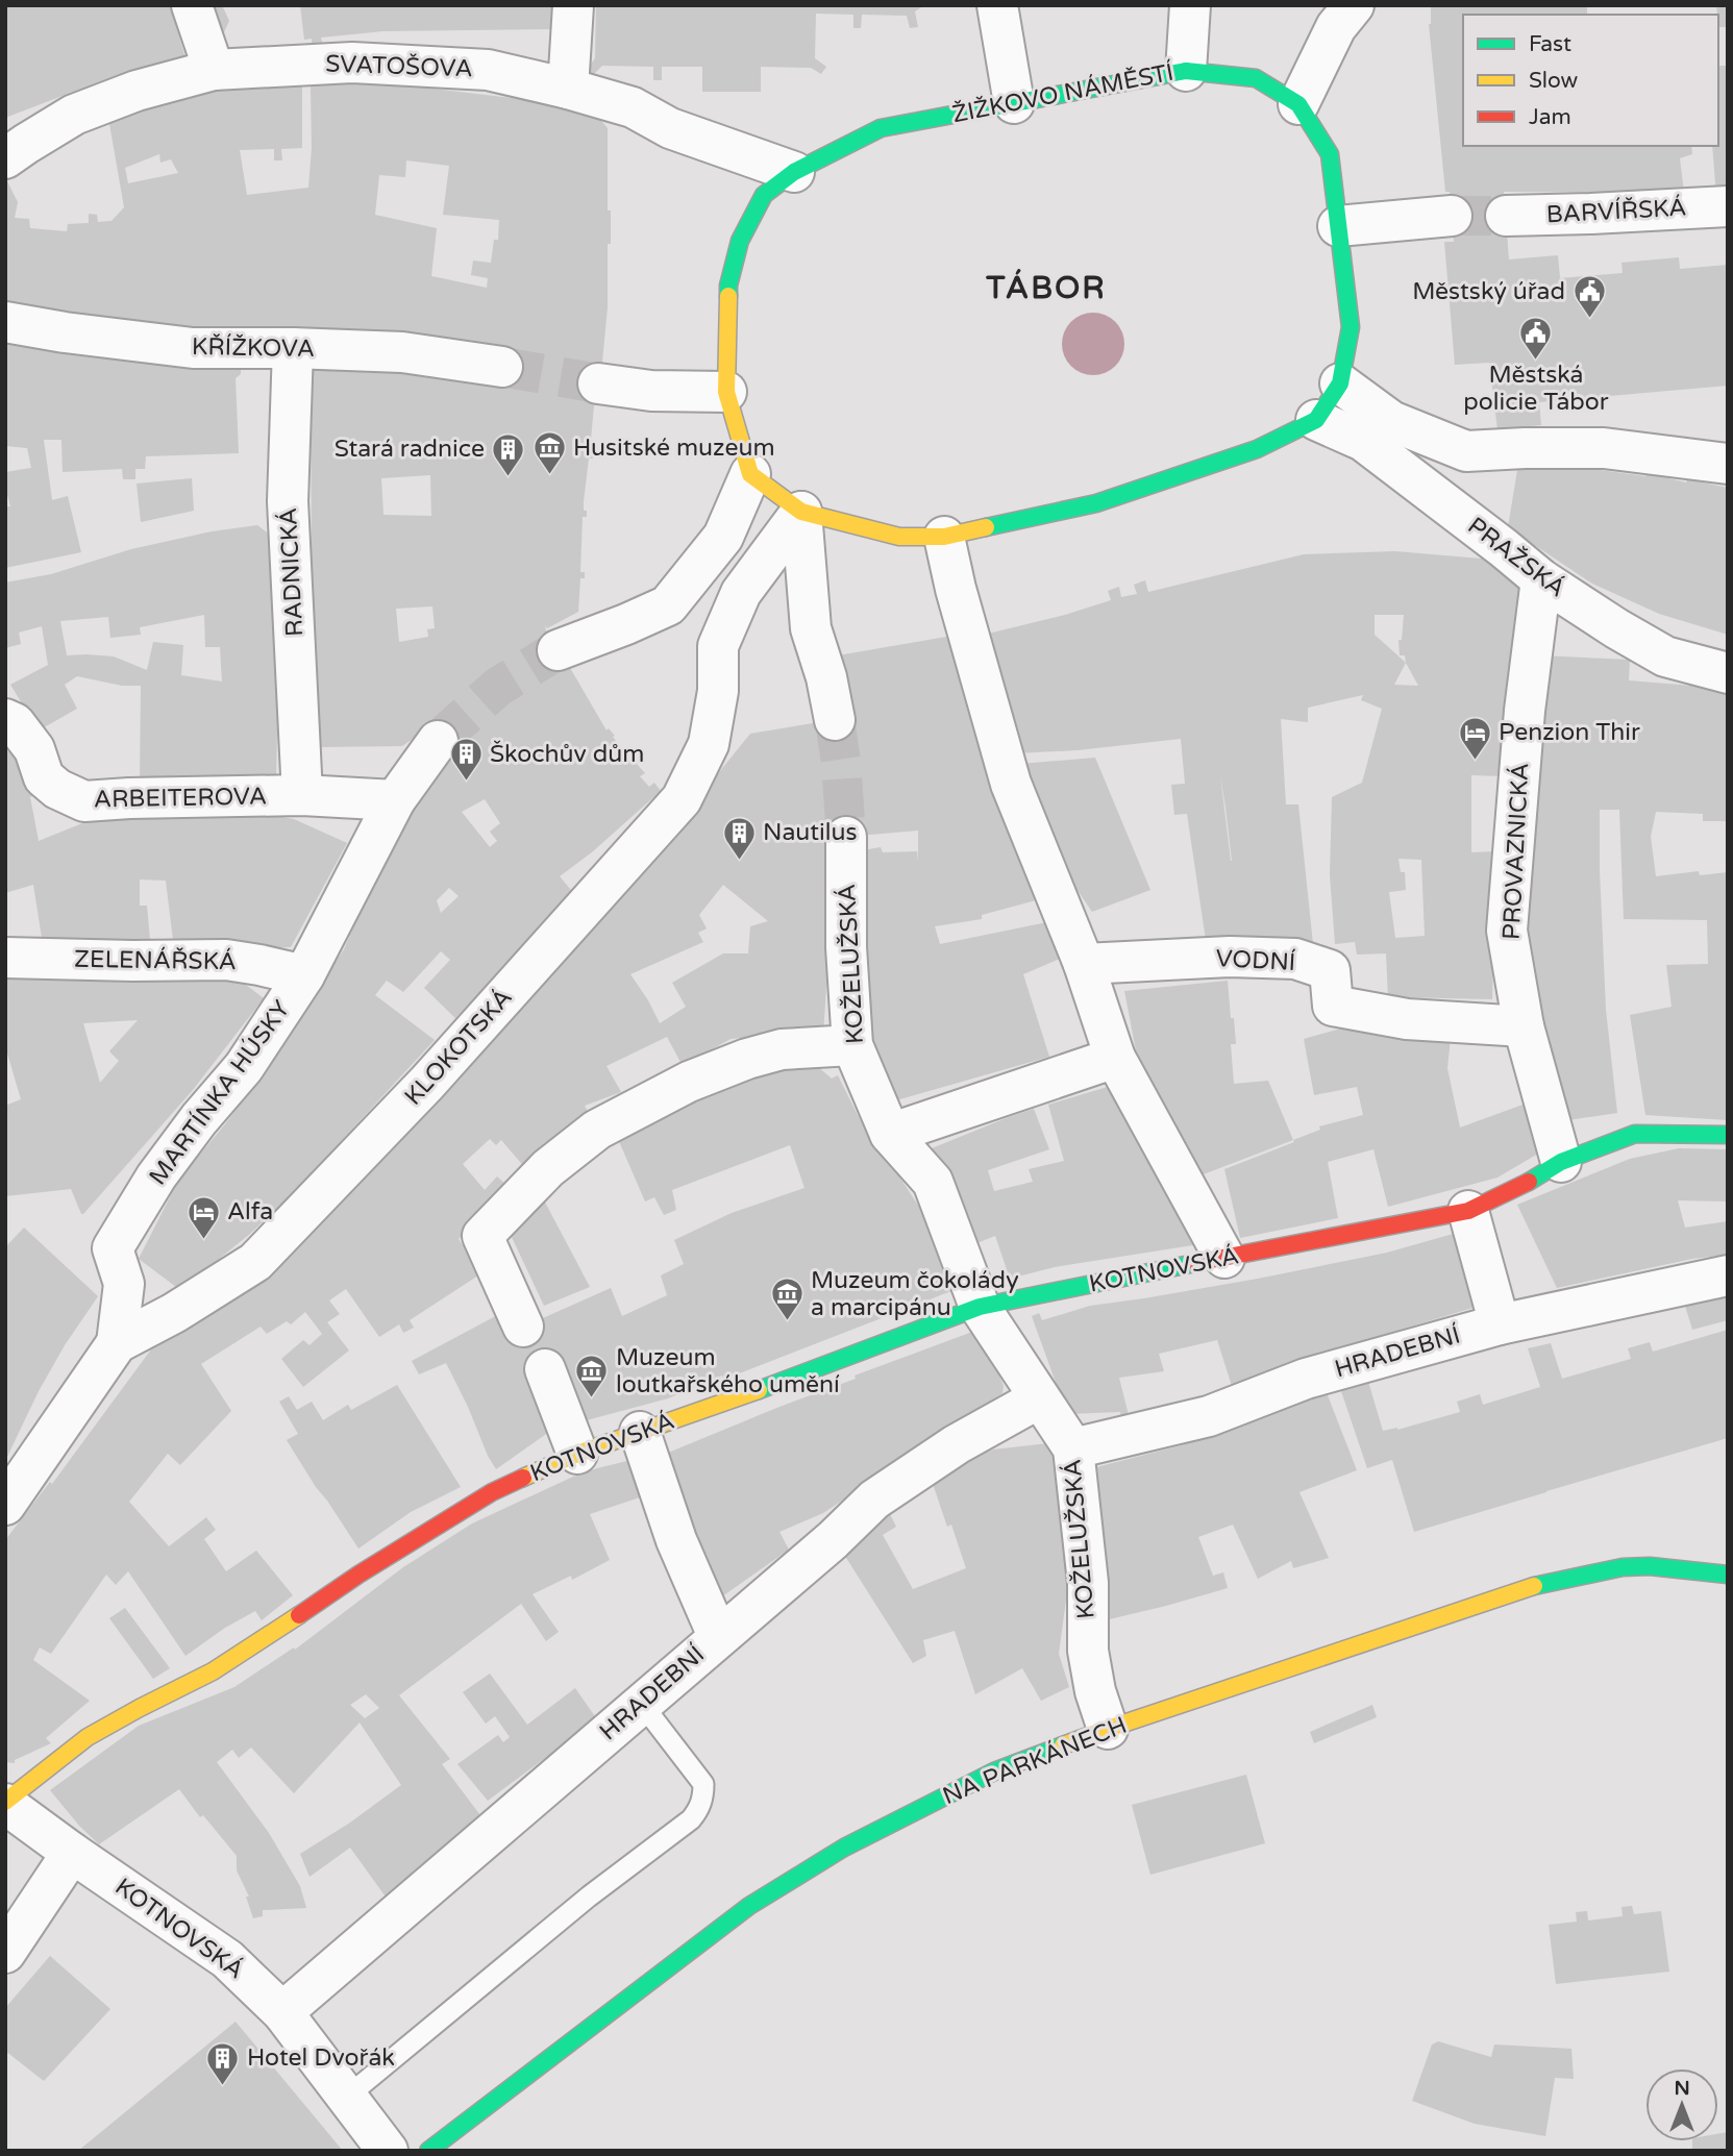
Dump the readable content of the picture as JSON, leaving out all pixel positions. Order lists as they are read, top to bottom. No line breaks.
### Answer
{"streets":{"street":["SVATOŠOVA","ŽIŽKOVO NÁMĚSTÍ","BARVÍŘSKÁ","KŘÍŽKOVA","PRAŽSKÁ","RADNICKÁ","ARBEITEROVA","PROVAZNICKÁ","ZELENÁŘSKÁ","VODNÍ","KOŽELUŽSKÁ","KLOKOTSKÁ","MARTÍNKA HÚSKY","KOTNOVSKÁ","HRADEBNÍ","NA PARKÁNECH"]},"crossings":[["SVATOŠOVA","ŽIŽKOVO NÁMĚSTÍ"],["ŽIŽKOVO NÁMĚSTÍ","PRAŽSKÁ"],["KŘÍŽKOVA","RADNICKÁ"],["PRAŽSKÁ","PROVAZNICKÁ"],["RADNICKÁ","ARBEITEROVA"],["ARBEITEROVA","MARTÍNKA HÚSKY"],["PROVAZNICKÁ","VODNÍ"],["PROVAZNICKÁ","KOTNOVSKÁ"],["ZELENÁŘSKÁ","MARTÍNKA HÚSKY"],["KOŽELUŽSKÁ","KOTNOVSKÁ"],["KOŽELUŽSKÁ","HRADEBNÍ"],["KOŽELUŽSKÁ","NA PARKÁNECH"],["KLOKOTSKÁ","MARTÍNKA HÚSKY"],["KOTNOVSKÁ","HRADEBNÍ"]],"districts":["TÁBOR"],"places":{"public building":["Městský úřad","Městská policie Tábor"],"museum":["Husitské muzeum","Muzeum čokolády a marcipánu","Muzeum loutkařského umění"],"building":["Stará radnice","Škochův dům","Nautilus","Hotel Dvořák"],"hotel":["Penzion Thir","Alfa"]},"legend":["Fast","Slow","Jam"],"north":"top"}
